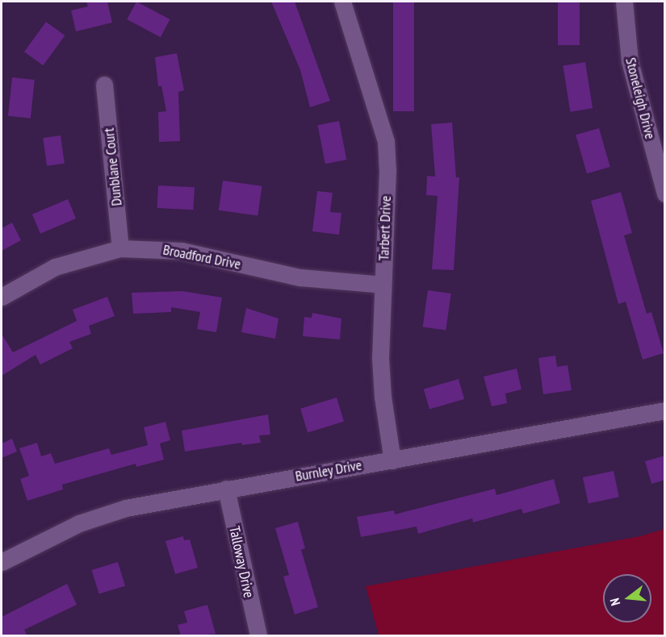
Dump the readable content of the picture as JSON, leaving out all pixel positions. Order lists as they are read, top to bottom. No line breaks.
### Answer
{"streets":{"street":["Stoneleigh Drive","Dunblane Court","Tarbert Drive","Broadford Drive","Burnley Drive","Talloway Drive"]},"crossings":[["Dunblane Court","Broadford Drive"],["Tarbert Drive","Broadford Drive"],["Tarbert Drive","Burnley Drive"],["Burnley Drive","Talloway Drive"]],"north":"left"}
